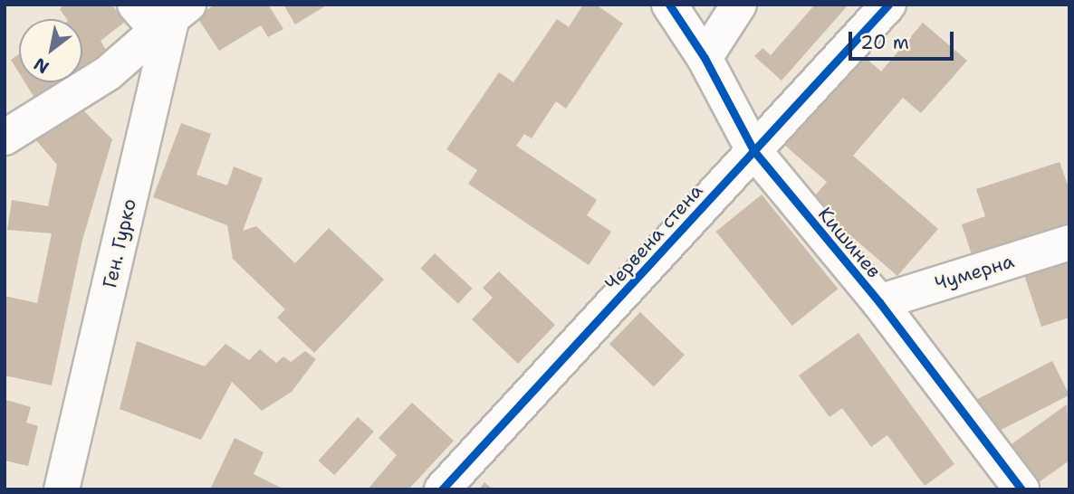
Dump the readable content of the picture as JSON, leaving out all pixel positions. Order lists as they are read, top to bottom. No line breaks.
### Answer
{"streets":{"street":["Червена стена","Кишинев","Ген. Гурко","Чумерна"]},"crossings":[["Червена стена","Кишинев"],["Кишинев","Чумерна"]],"scale_bar":"20 m","north":"bottom left"}
